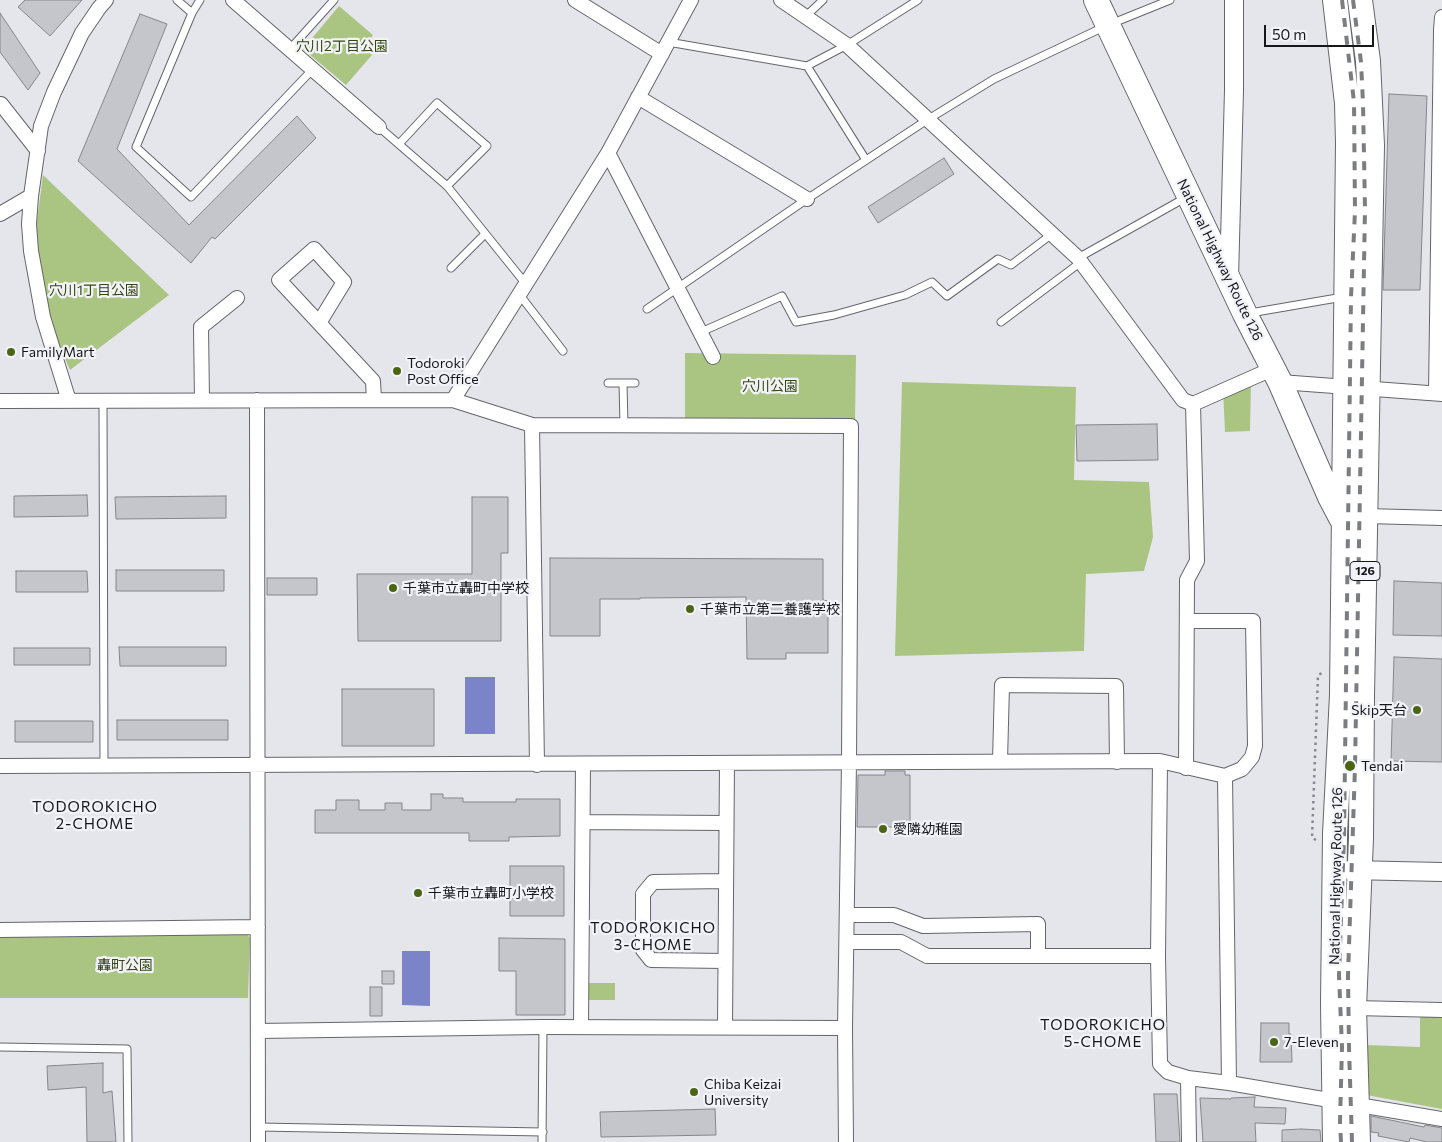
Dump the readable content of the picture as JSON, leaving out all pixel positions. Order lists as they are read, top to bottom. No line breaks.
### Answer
{"streets":{"highway":["National Highway Route 126","126"]},"districts":["TODOROKICHO 2-CHOME","TODOROKICHO 3-CHOME","TODOROKICHO 5-CHOME"],"parks":["穴川2丁目公園","穴川1丁目公園","穴川公園","轟町公園"],"places":["FamilyMart","Todoroki Post Office","千葉市立轟町中学校","千葉市立第二養護学校","Skip天台","Tendai","愛隣幼稚園","千葉市立轟町小学校","7-Eleven","Chiba Keizai University"],"scale_bar":"50 m"}
